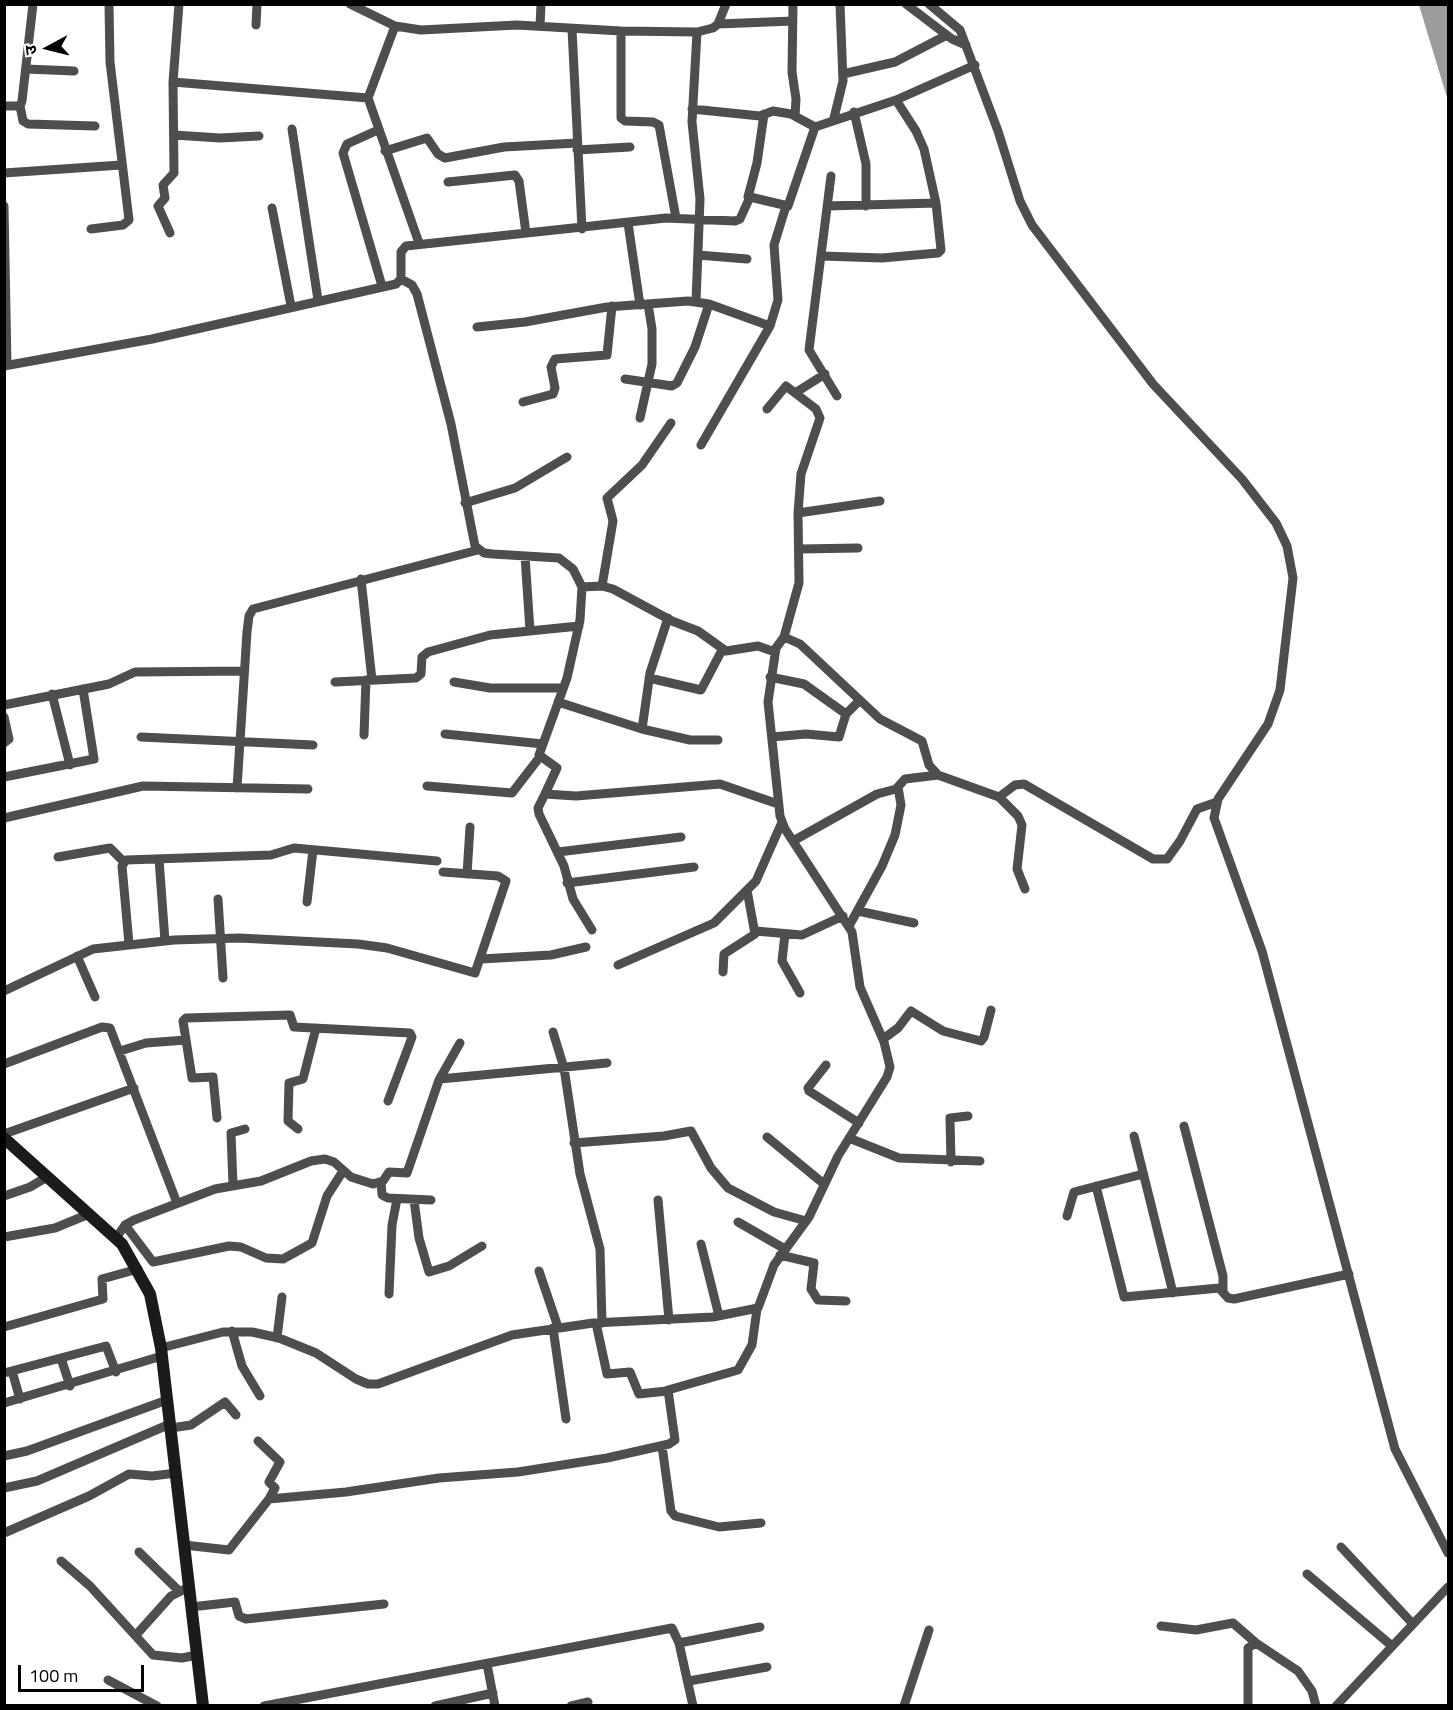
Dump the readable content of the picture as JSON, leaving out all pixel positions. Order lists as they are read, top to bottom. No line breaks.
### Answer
{"scale_bar":"100 m","north":"left"}
